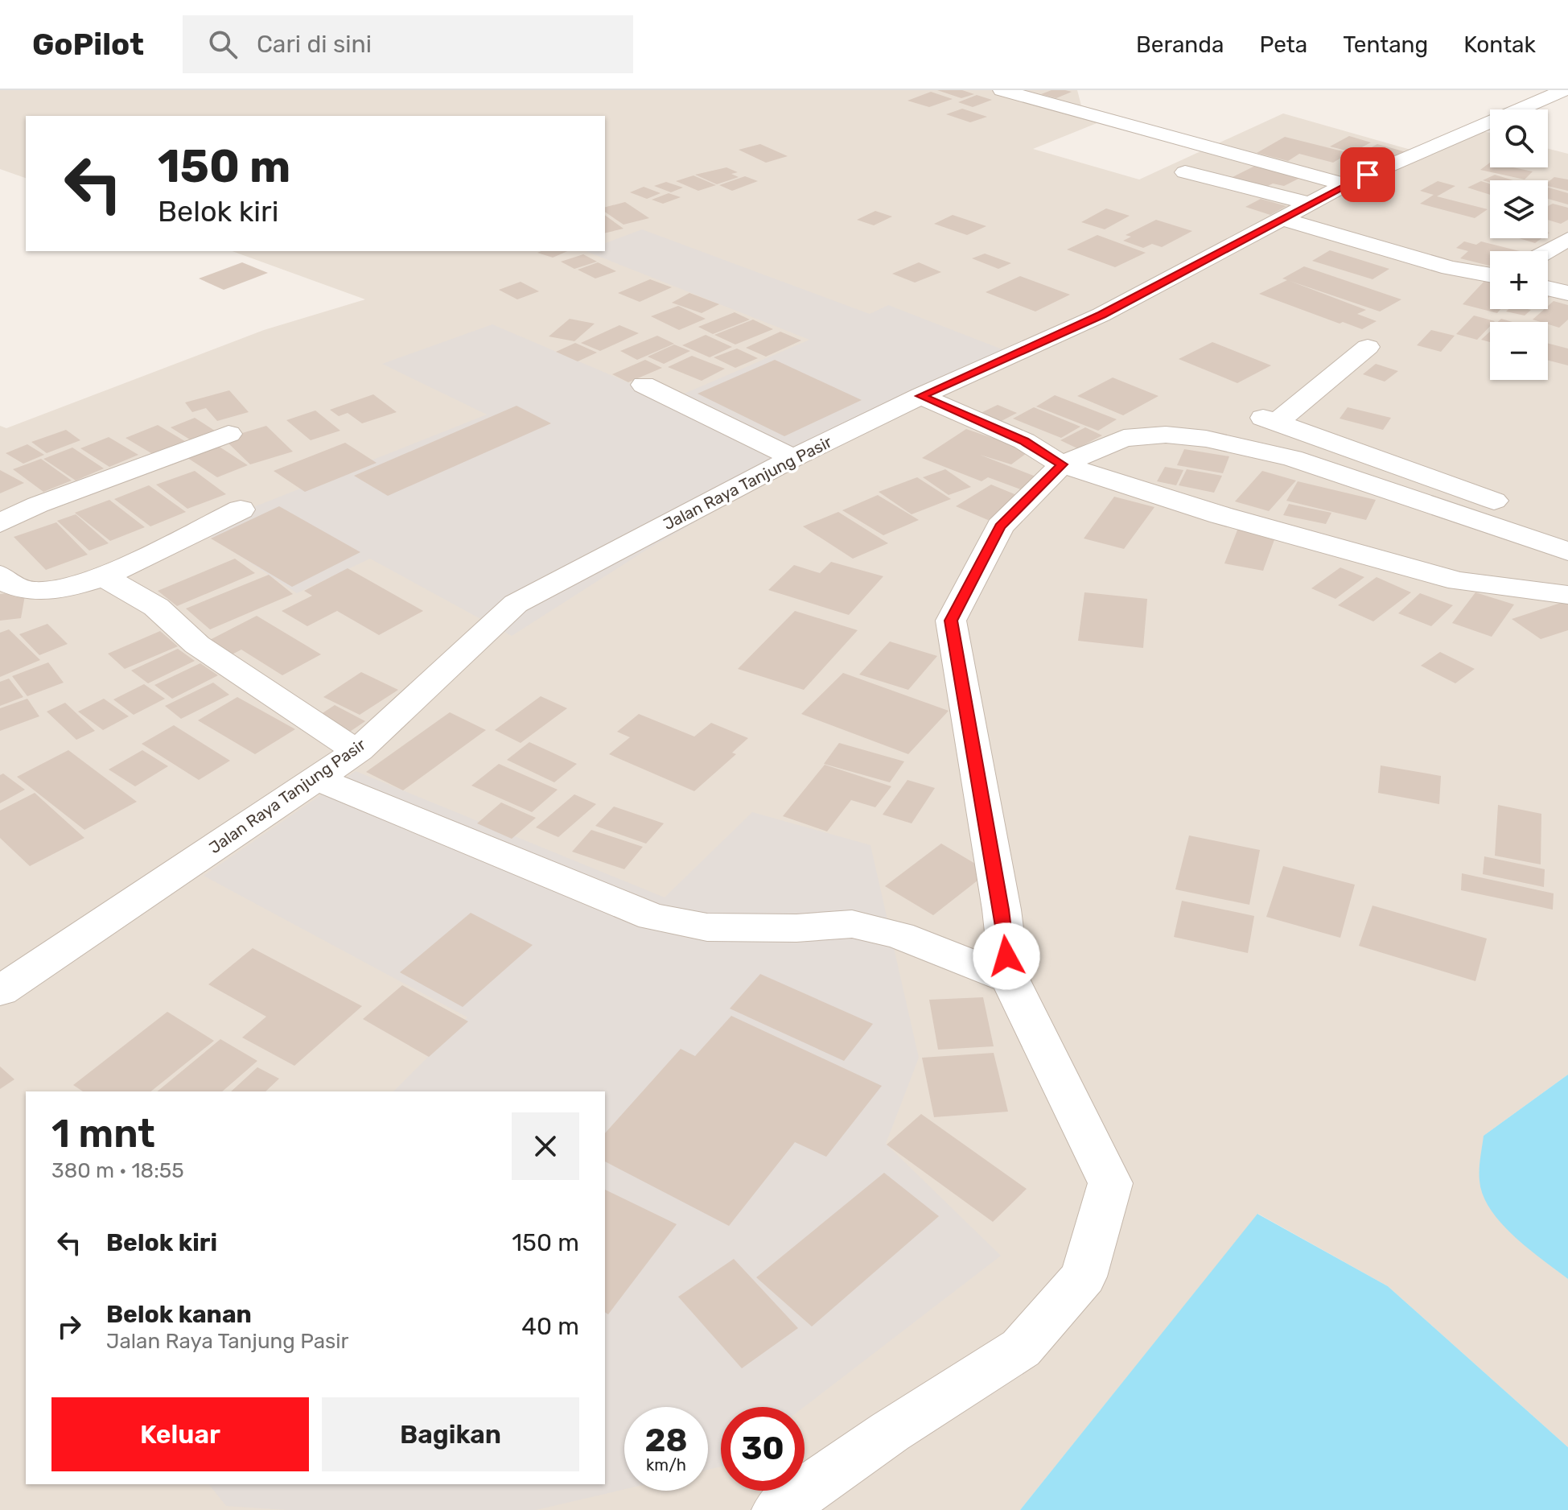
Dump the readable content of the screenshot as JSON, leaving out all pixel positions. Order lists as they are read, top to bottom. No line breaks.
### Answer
{"streets":{"street":["Jalan Raya Tanjung Pasir"]},"page":{"header":"GoPilot","search":"Cari di sini","nav":["Beranda","Peta","Tentang","Kontak"],"map_buttons":["+","−"],"turn":["150 m","Belok kiri"],"heading":["1 mnt","380 m · 18:55"],"list":[{"name":"Belok kiri","value":"150 m"},{"name":"Belok kanan","note":"Jalan Raya Tanjung Pasir","value":"40 m"}],"buttons":["Keluar","Bagikan"],"speed":"28 km/h","limit":"30"}}
